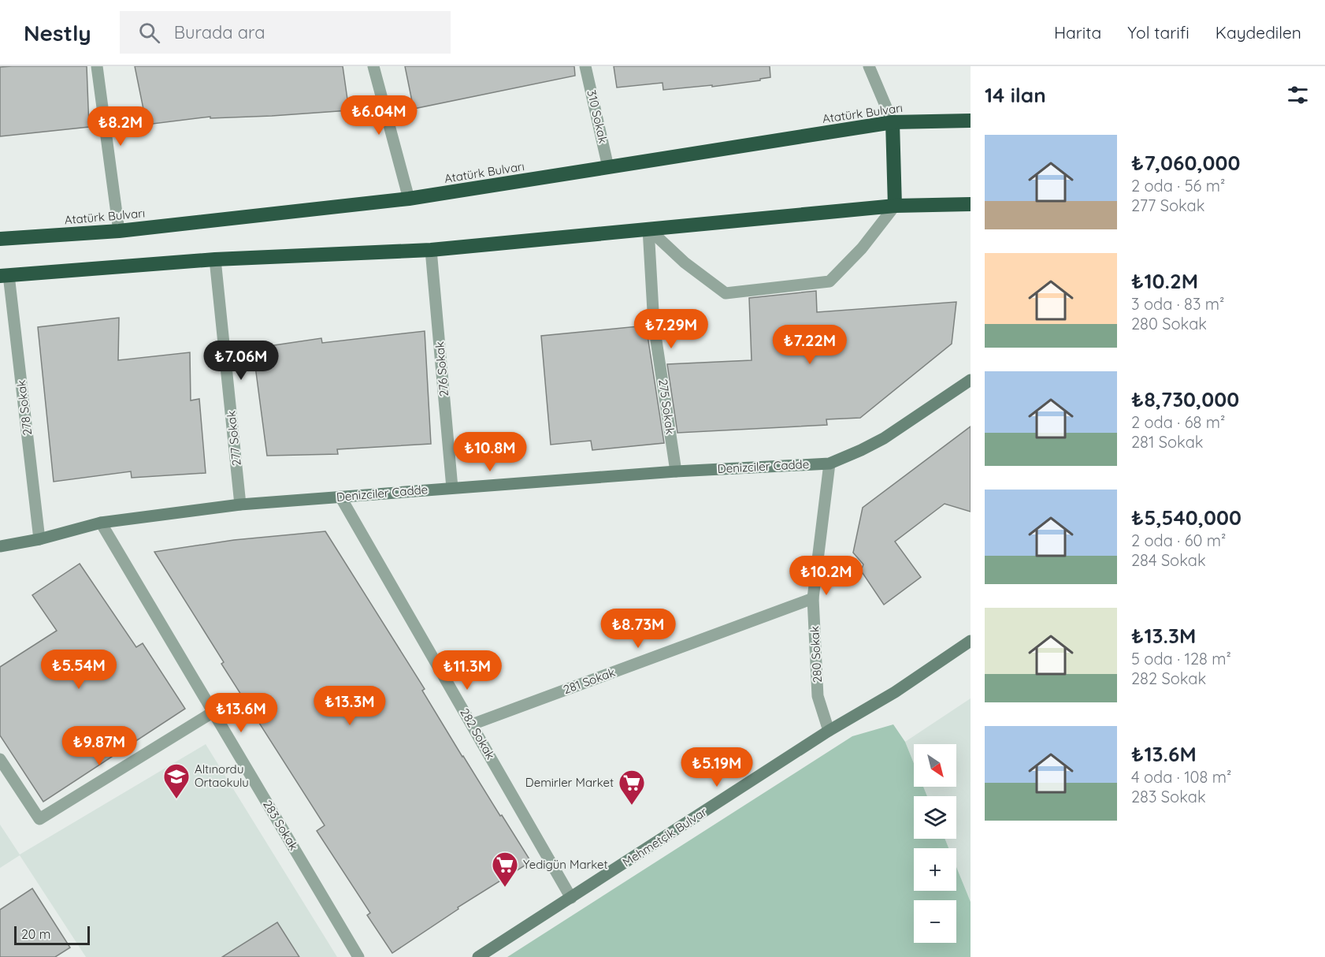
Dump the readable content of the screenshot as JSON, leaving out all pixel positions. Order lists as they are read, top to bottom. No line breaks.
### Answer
{"streets":{"highway":["Atatürk Bulvarı"],"street":["310 Sokak","276 Sokak","275 Sokak","278 Sokak","277 Sokak","Denizciler Cadde","280 Sokak","281 Sokak","282 Sokak","283 Sokak","Mehmetçik Bulvar"]},"crossings":[["Atatürk Bulvarı","310 Sokak"],["276 Sokak","Denizciler Cadde"],["275 Sokak","Denizciler Cadde"],["278 Sokak","Denizciler Cadde"],["277 Sokak","Denizciler Cadde"],["Denizciler Cadde","280 Sokak"],["Denizciler Cadde","282 Sokak"],["Denizciler Cadde","283 Sokak"],["280 Sokak","281 Sokak"],["280 Sokak","Mehmetçik Bulvar"],["281 Sokak","282 Sokak"],["282 Sokak","Mehmetçik Bulvar"]],"places":{"school or university":["Altınordu Ortaokulu"],"supermarket":["Demirler Market","Yedigün Market"]},"scale_bar":"20 m","north":"bottom right","page":{"header":"Nestly","search":"Burada ara","nav":["Harita","Yol tarifi","Kaydedilen"],"heading":"14 ilan","price":["₺6.04M","₺8.2M","₺7.29M","₺7.22M","₺7.06M","₺10.8M","₺10.2M","₺8.73M","₺5.54M","₺11.3M","₺13.3M","₺13.6M","₺9.87M","₺5.19M"],"list":[{"name":"₺7,060,000","note":"2 oda · 56 m² · 277 Sokak"},{"name":"₺10.2M","note":"3 oda · 83 m² · 280 Sokak"},{"name":"₺8,730,000","note":"2 oda · 68 m² · 281 Sokak"},{"name":"₺5,540,000","note":"2 oda · 60 m² · 284 Sokak"},{"name":"₺13.3M","note":"5 oda · 128 m² · 282 Sokak"},{"name":"₺13.6M","note":"4 oda · 108 m² · 283 Sokak"}],"map_buttons":["+","−"],"scale":"20 m"}}
